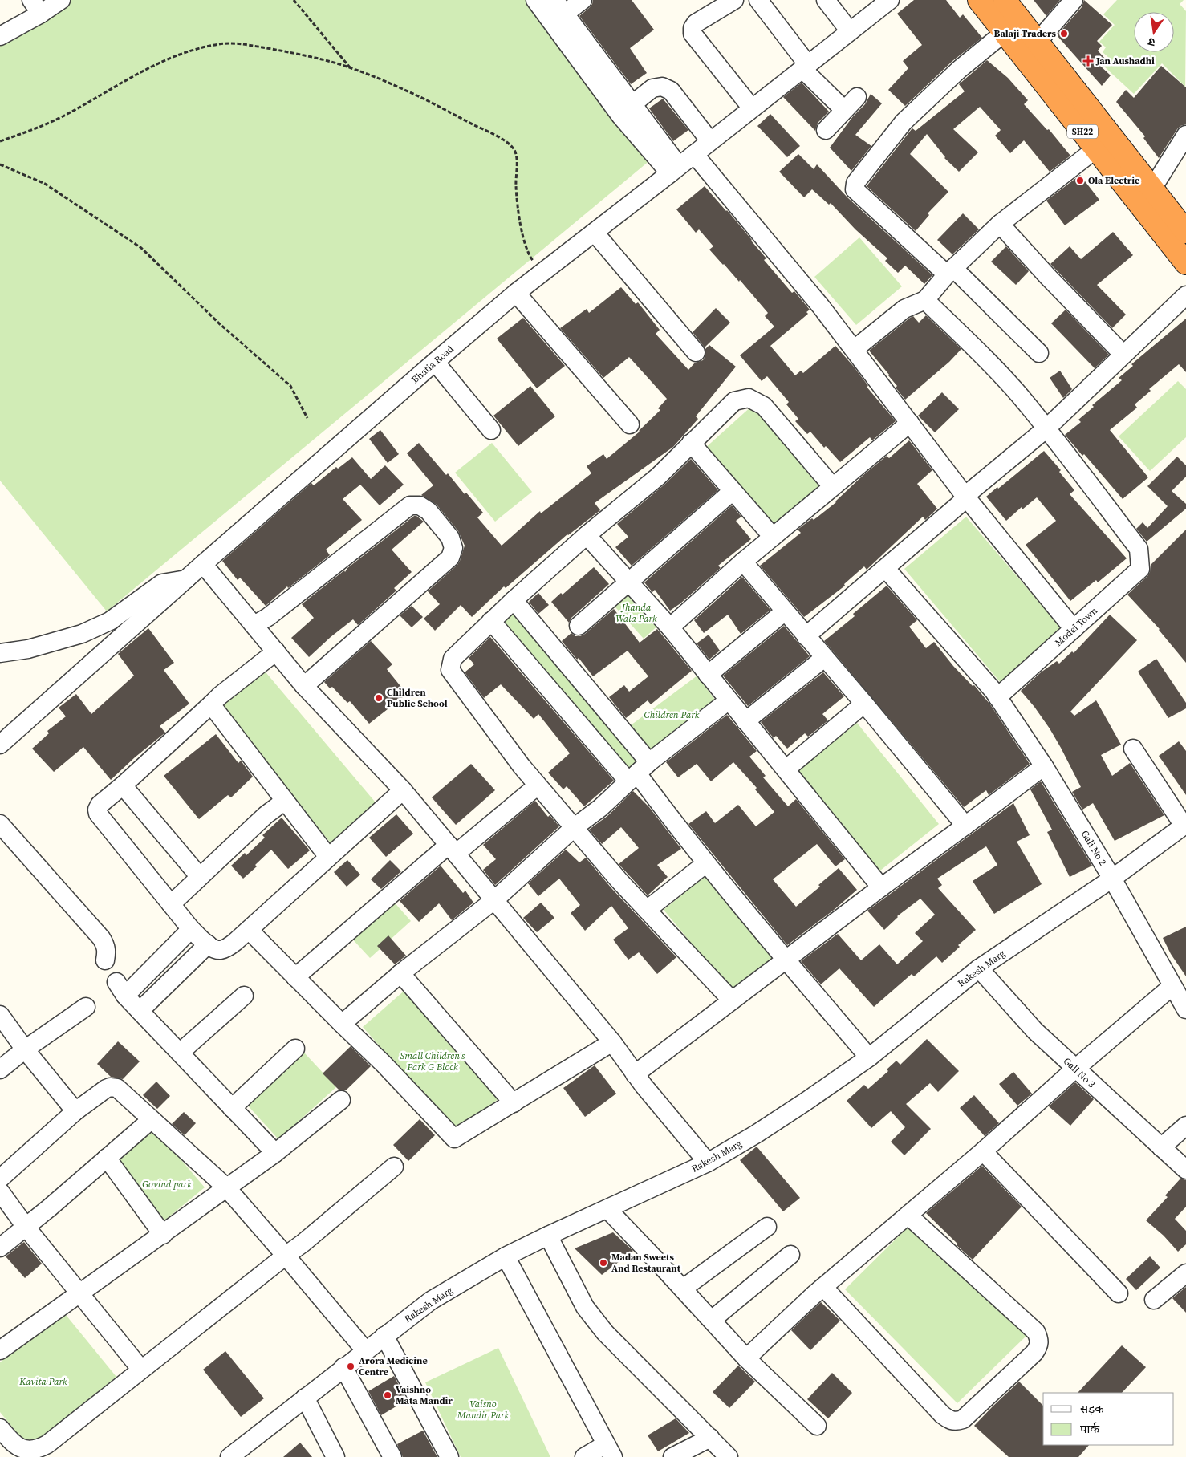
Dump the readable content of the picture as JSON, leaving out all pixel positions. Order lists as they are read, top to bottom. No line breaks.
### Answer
{"streets":{"highway":["SH22"],"street":["Bhatia Road","Model Town","Gali No 2","Rakesh Marg","Gali No 3"]},"crossings":[["Model Town","Gali No 2"],["Gali No 2","Rakesh Marg"],["Rakesh Marg","Gali No 3"]],"parks":["Jhanda Wala Park","Children Park","Small Children's Park G Block","Govind park","Kavita Park","Vaisno Mandir Park"],"places":{"other":["Balaji Traders","Ola Electric","Children Public School","Madan Sweets And Restaurant","Arora Medicine Centre","Vaishno Mata Mandir"],"health":["Jan Aushadhi"]},"legend":["सड़क","पार्क"],"north":"bottom"}
